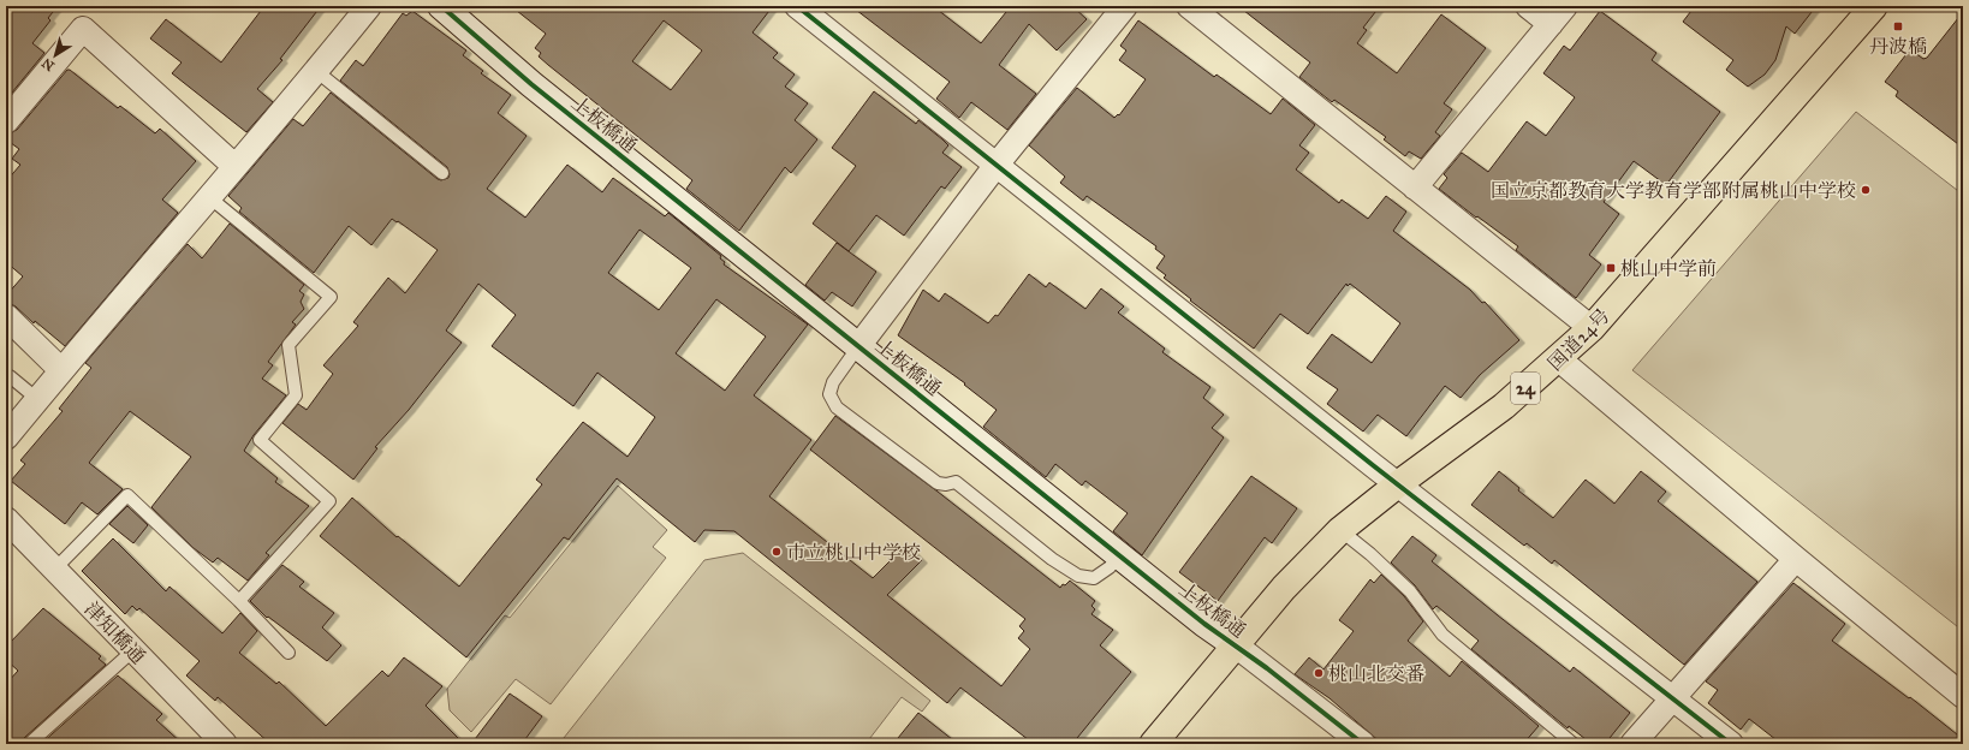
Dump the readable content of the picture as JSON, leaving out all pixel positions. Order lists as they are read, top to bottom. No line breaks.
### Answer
{"streets":{"highway":["国道24号","24"],"street":["上板橋通","津知橋通"]},"crossings":[["上板橋通","国道24号"]],"places":{"transit":["丹波橋","桃山中学前"],"other":["国立京都教育大学教育学部附属桃山中学校","市立桃山中学校","桃山北交番"]},"north":"bottom left"}
